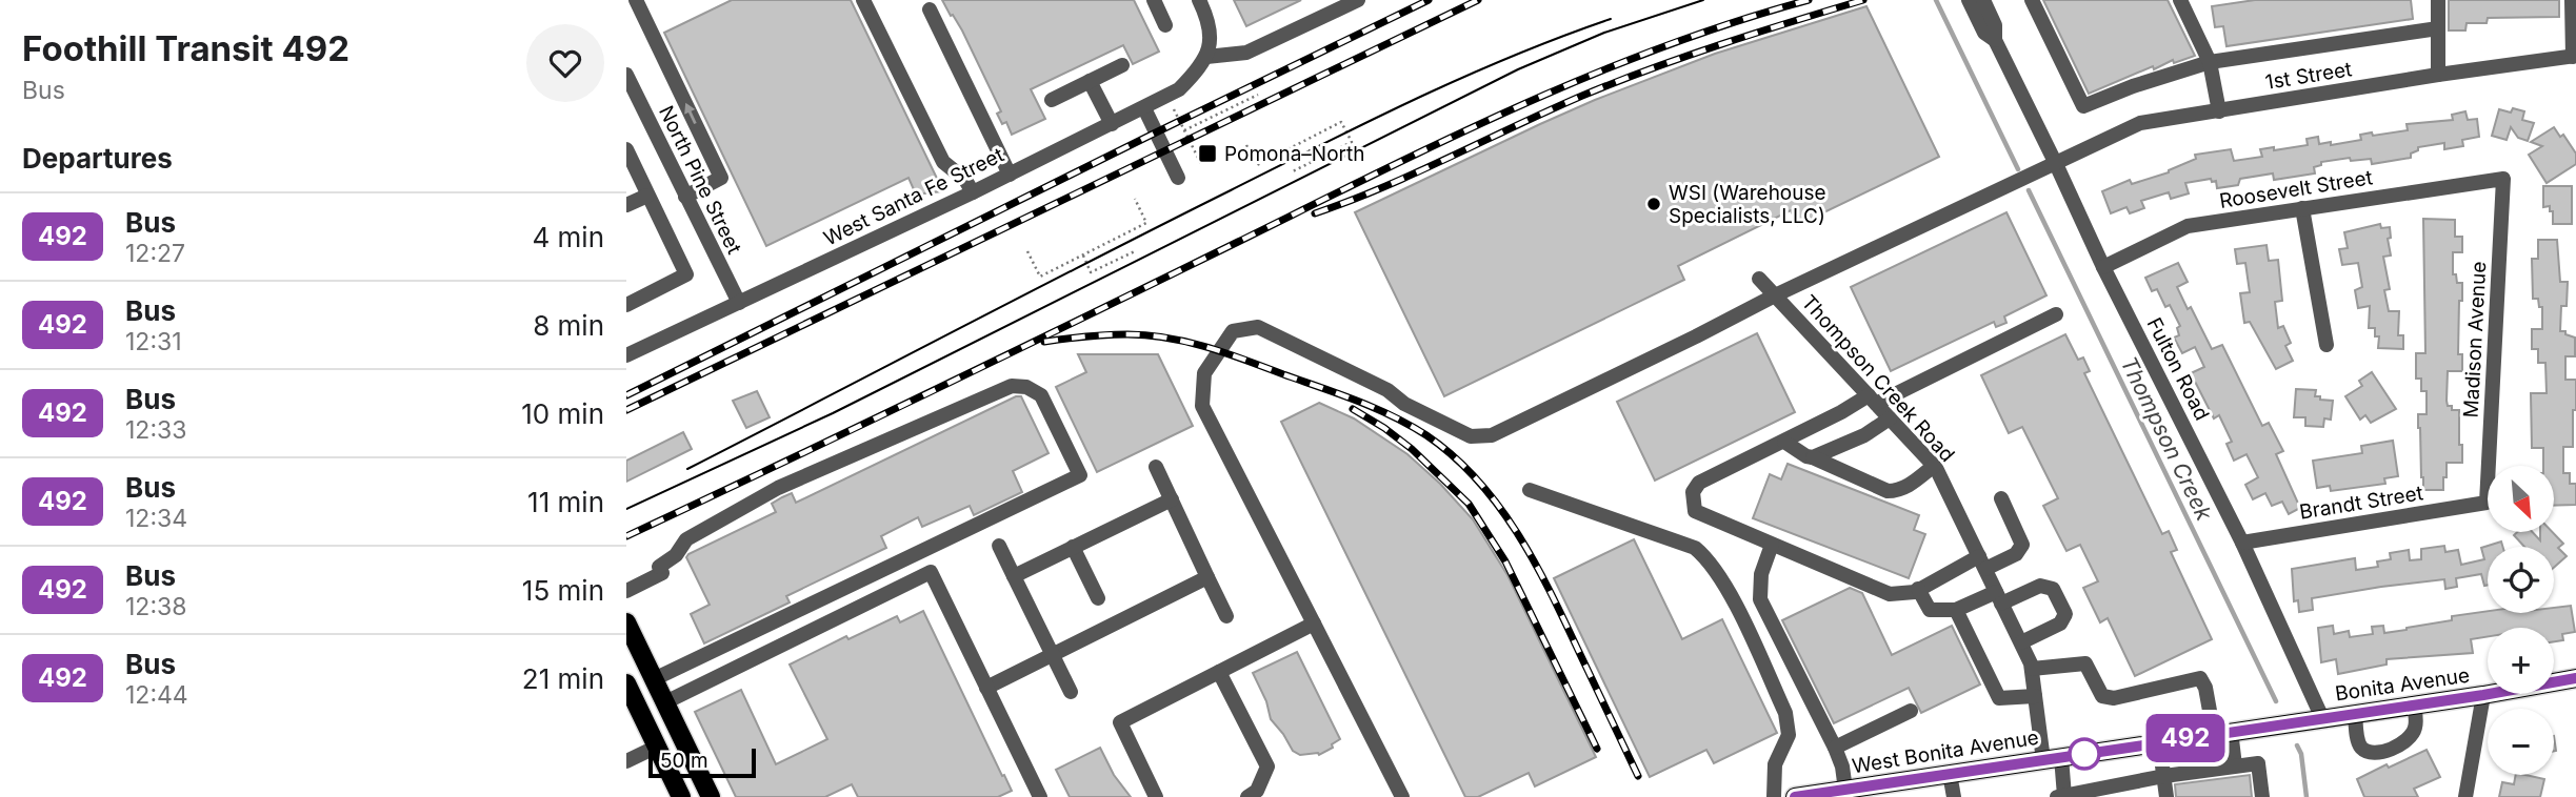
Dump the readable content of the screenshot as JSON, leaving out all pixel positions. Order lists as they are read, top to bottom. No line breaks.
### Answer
{"streets":{"main road":["Bonita Avenue","West Bonita Avenue"],"street":["1st Street","North Pine Street","Roosevelt Street","West Santa Fe Street","Madison Avenue","Fulton Road","Thompson Creek Road","Brandt Street"]},"crossings":[["1st Street","Fulton Road"],["1st Street","Thompson Creek Road"],["North Pine Street","West Santa Fe Street"],["Roosevelt Street","Madison Avenue"],["Roosevelt Street","Fulton Road"],["Madison Avenue","Brandt Street"],["Fulton Road","Brandt Street"],["Fulton Road","Bonita Avenue"],["Fulton Road","West Bonita Avenue"],["Thompson Creek Road","West Bonita Avenue"],["Bonita Avenue","West Bonita Avenue"]],"water":["Thompson Creek"],"places":{"transit":["Pomona–North"],"other":["WSI (Warehouse Specialists, LLC)"]},"lines":["bus line 492"],"scale_bar":"50 m","north":"bottom right","page":{"heading":[["Foothill Transit 492","Bus"],"Departures"],"on_map":"492","list":[{"mark":"492","name":"Bus","note":"12:27","value":"4 min"},{"mark":"492","name":"Bus","note":"12:31","value":"8 min"},{"mark":"492","name":"Bus","note":"12:33","value":"10 min"},{"mark":"492","name":"Bus","note":"12:34","value":"11 min"},{"mark":"492","name":"Bus","note":"12:38","value":"15 min"},{"mark":"492","name":"Bus","note":"12:44","value":"21 min"}],"map_buttons":["+","−"],"scale":"50 m"}}
